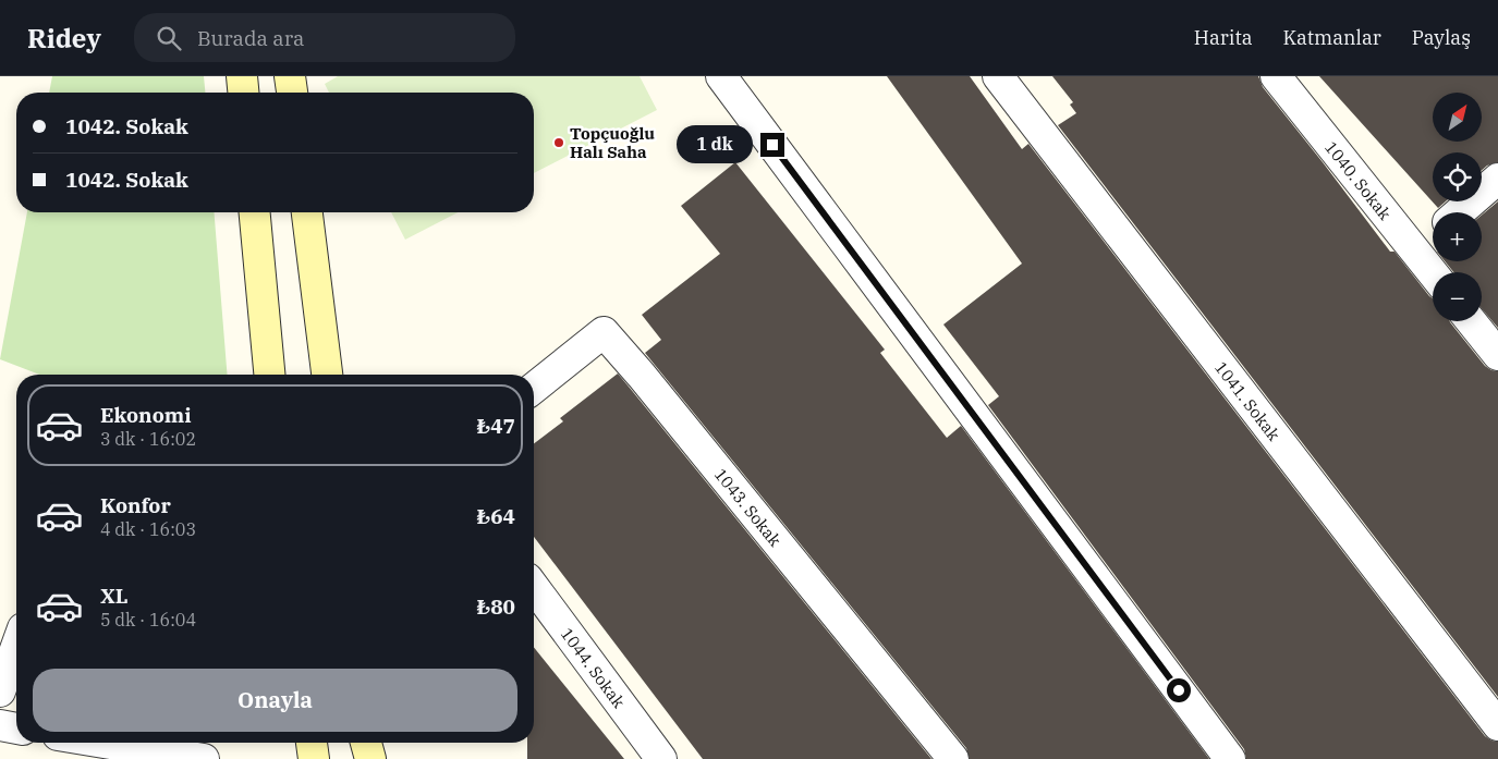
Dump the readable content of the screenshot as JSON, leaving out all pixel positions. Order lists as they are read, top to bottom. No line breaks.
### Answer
{"streets":{"street":["1040. Sokak","1041. Sokak","1043. Sokak","1044. Sokak"]},"places":["Topçuoğlu Halı Saha"],"north":"top right","page":{"header":"Ridey","search":"Burada ara","nav":["Harita","Katmanlar","Paylaş"],"map_buttons":["+","−"],"banner":["1042. Sokak","1042. Sokak"],"bubble":"1 dk","list":[{"name":"Ekonomi","note":"3 dk · 16:02","value":"₺47"},{"name":"Konfor","note":"4 dk · 16:03","value":"₺64"},{"name":"XL","note":"5 dk · 16:04","value":"₺80"}],"buttons":"Onayla"}}
